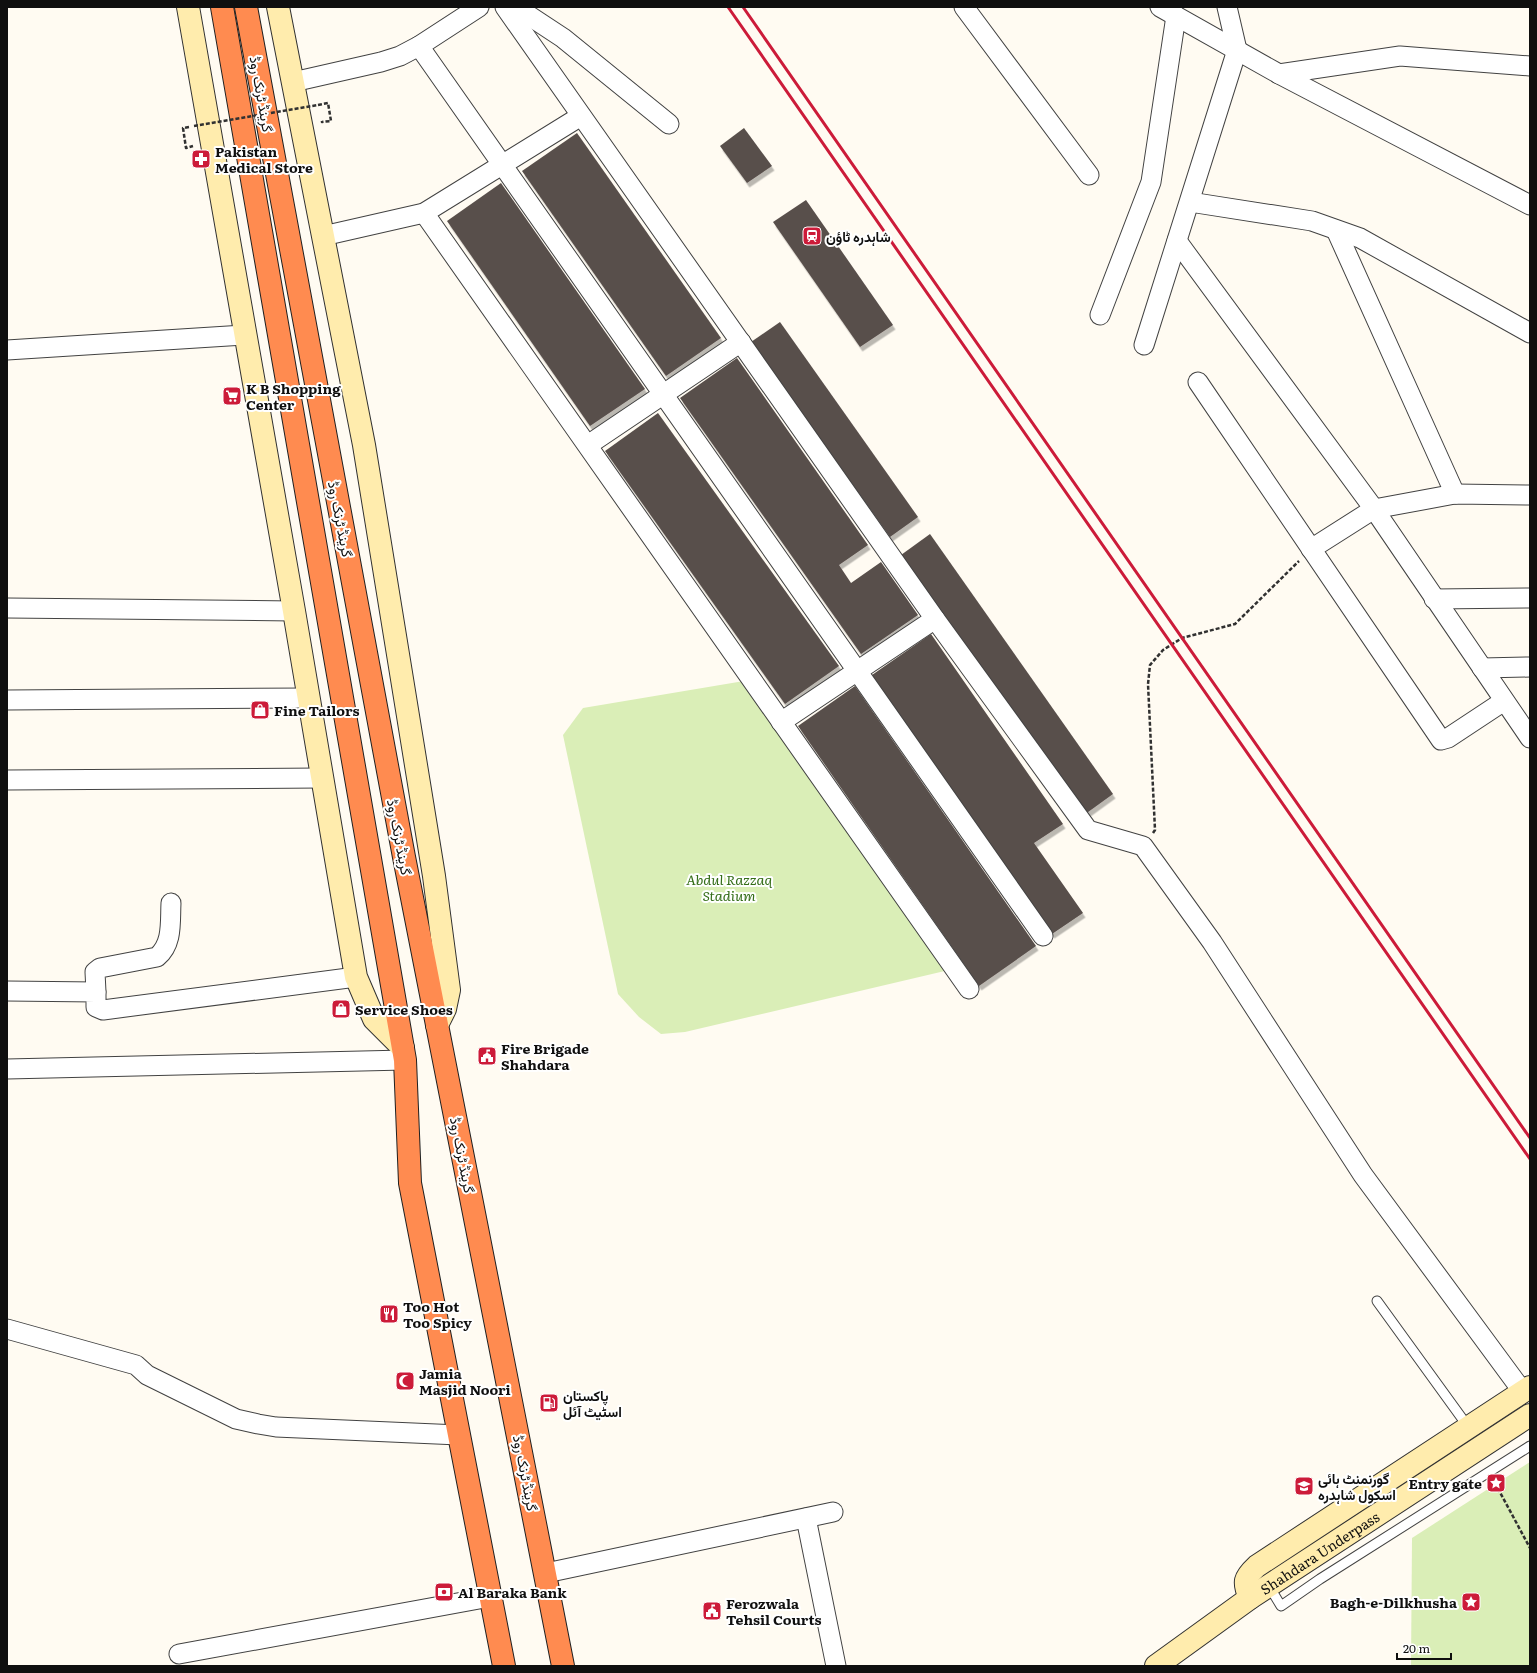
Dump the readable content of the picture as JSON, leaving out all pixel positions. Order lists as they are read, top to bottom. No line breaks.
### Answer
{"streets":{"highway":["گرینڈ ٹرنک روڈ"],"street":["Shahdara Underpass"]},"parks":["Abdul Razzaq Stadium"],"places":{"pharmacy":["Pakistan Medical Store"],"station":["شاہدرہ ٹاؤن"],"supermarket":["K B Shopping Center"],"shop":["Fine Tailors","Service Shoes"],"public building":["Fire Brigade Shahdara","Ferozwala Tehsil Courts"],"restaurant":["Too Hot Too Spicy"],"mosque":["Jamia Masjid Noori"],"fuel station":["پاکستان اسٹیٹ آئل"],"place":["Entry gate","Bagh-e-Dilkhusha"],"school or university":["گورنمنٹ ہائی اسکول شاہدرہ"],"bank":["Al Baraka Bank"]},"scale_bar":"20 m"}
